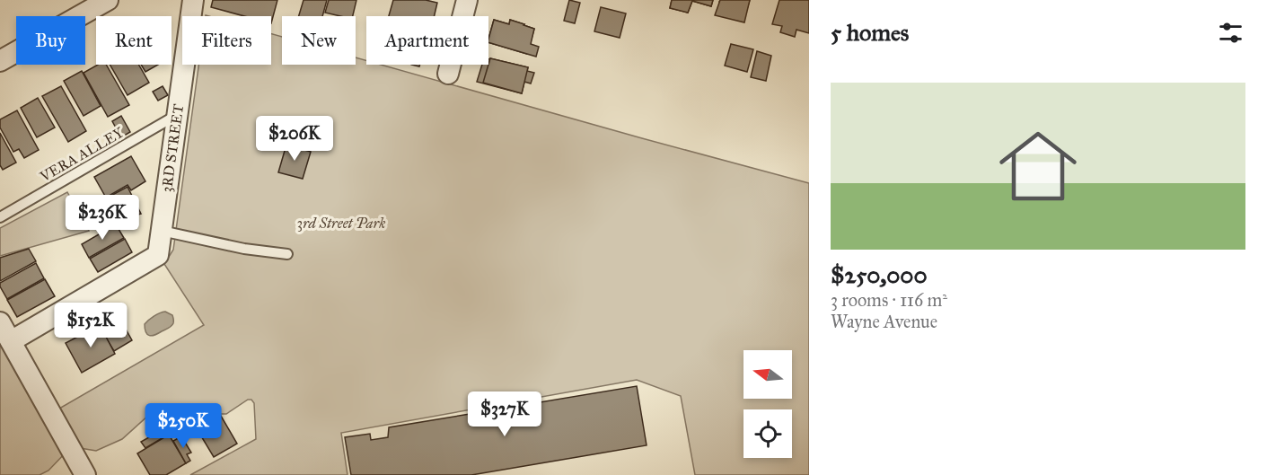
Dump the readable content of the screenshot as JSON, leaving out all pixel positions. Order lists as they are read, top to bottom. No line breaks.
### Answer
{"streets":{"street":["3RD STREET"],"lane":["VERA ALLEY"]},"crossings":[["3RD STREET","VERA ALLEY"]],"parks":["3rd Street Park"],"north":"left","page":{"heading":"5 homes","chip":["Buy","Rent","Filters","New","Apartment"],"list":[{"name":"$250,000","note":"3 rooms · 116 m² · Wayne Avenue"}],"price":["$206K","$236K","$152K","$327K","$250K"]}}
